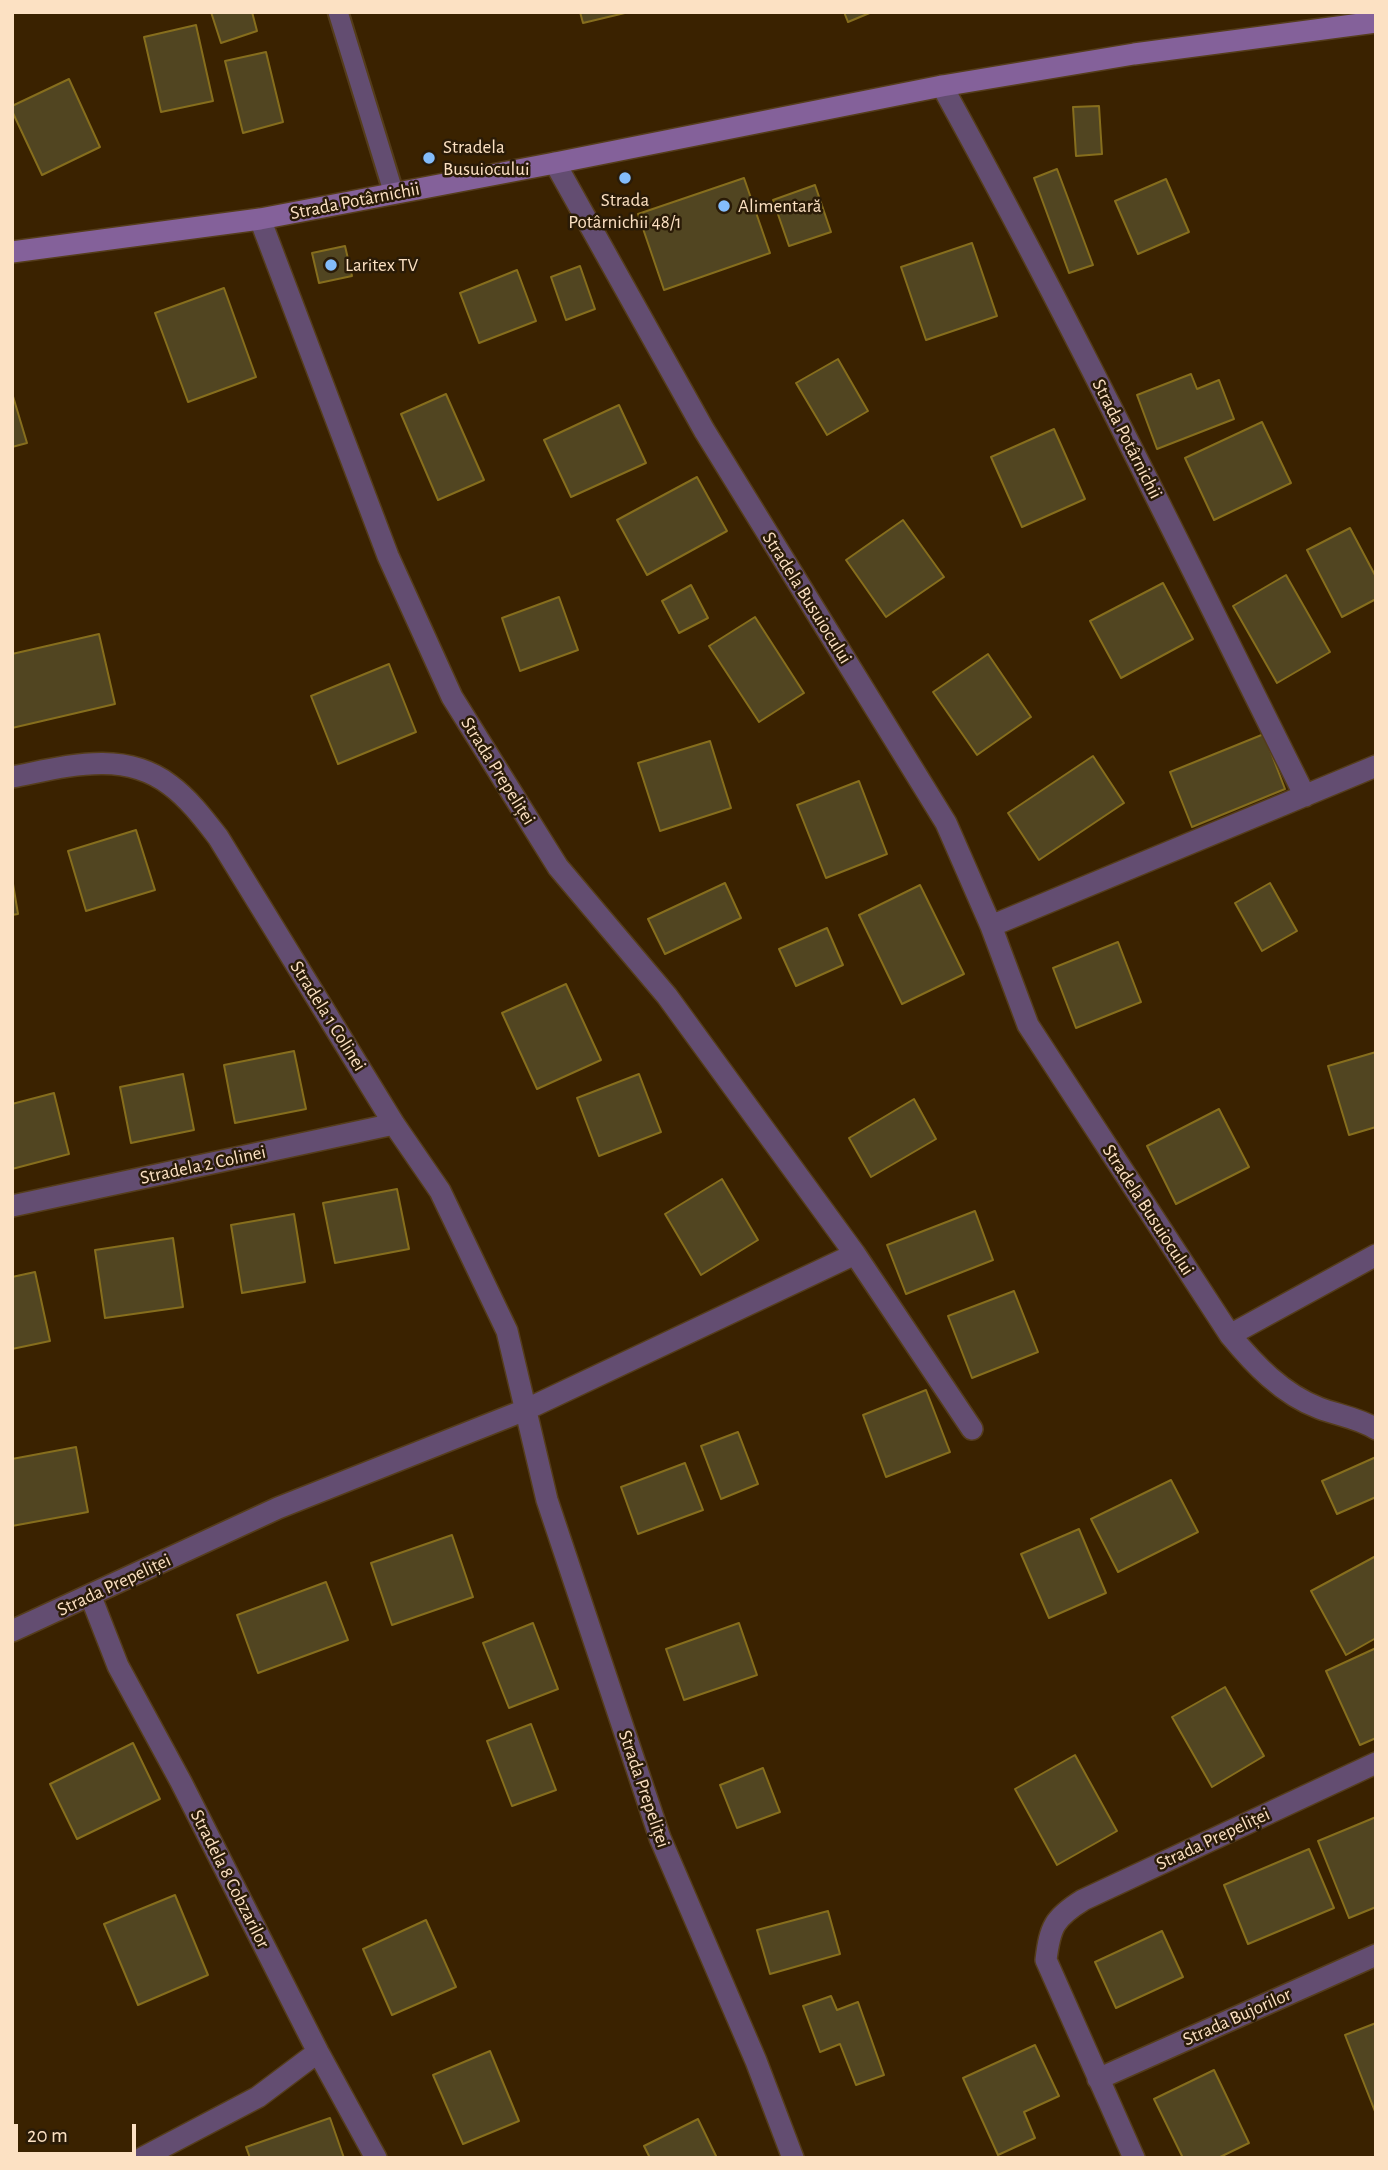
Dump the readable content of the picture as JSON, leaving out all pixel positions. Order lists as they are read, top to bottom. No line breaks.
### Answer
{"streets":{"street":["Strada Potârnichii","Stradela Busuiocului","Strada Prepeliței","Stradela 1 Colinei","Stradela 2 Colinei","Stradela 8 Cobzarilor","Strada Bujorilor"]},"crossings":[["Strada Potârnichii","Stradela Busuiocului"],["Strada Potârnichii","Strada Prepeliței"],["Strada Prepeliței","Stradela 1 Colinei"],["Strada Prepeliței","Stradela 8 Cobzarilor"],["Strada Prepeliței","Strada Bujorilor"],["Stradela 1 Colinei","Stradela 2 Colinei"]],"places":["Stradela Busuiocului","Strada Potârnichii 48/1","Alimentară","Laritex TV"],"scale_bar":"20 m"}
